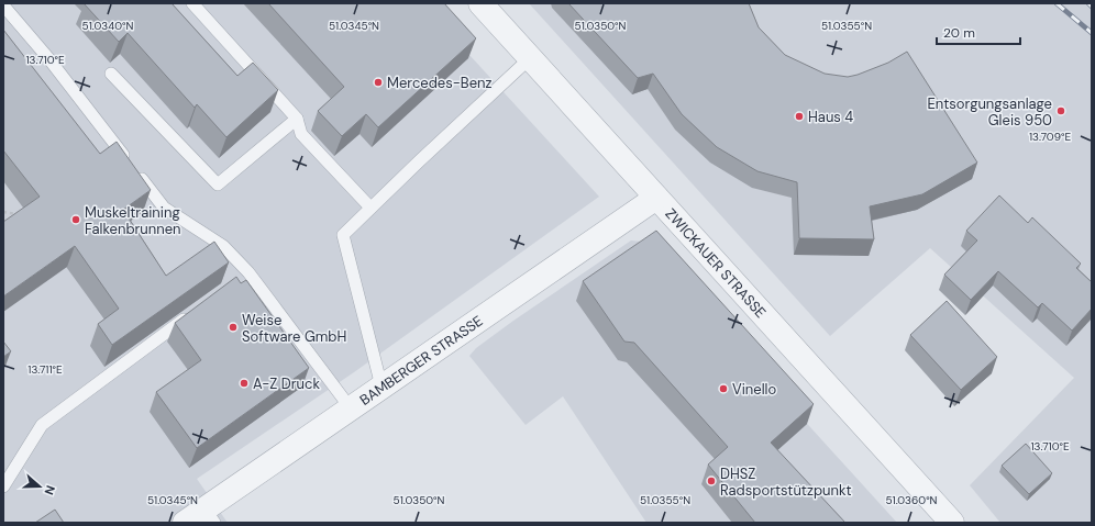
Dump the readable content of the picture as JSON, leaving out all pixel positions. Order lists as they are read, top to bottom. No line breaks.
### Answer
{"streets":{"street":["ZWICKAUER STRASSE","BAMBERGER STRASSE"]},"crossings":[["ZWICKAUER STRASSE","BAMBERGER STRASSE"]],"places":["Mercedes-Benz","Entsorgungsanlage Gleis 950","Haus 4","Muskeltraining Falkenbrunnen","Weise Software GmbH","A-Z Druck","Vinello","DHSZ Radsportstützpunkt"],"scale_bar":"20 m","north":"right","coordinates":["51.0340°N","51.0345°N","51.0350°N","51.0355°N","13.710°E","13.709°E","13.711°E","51.0360°N"]}
